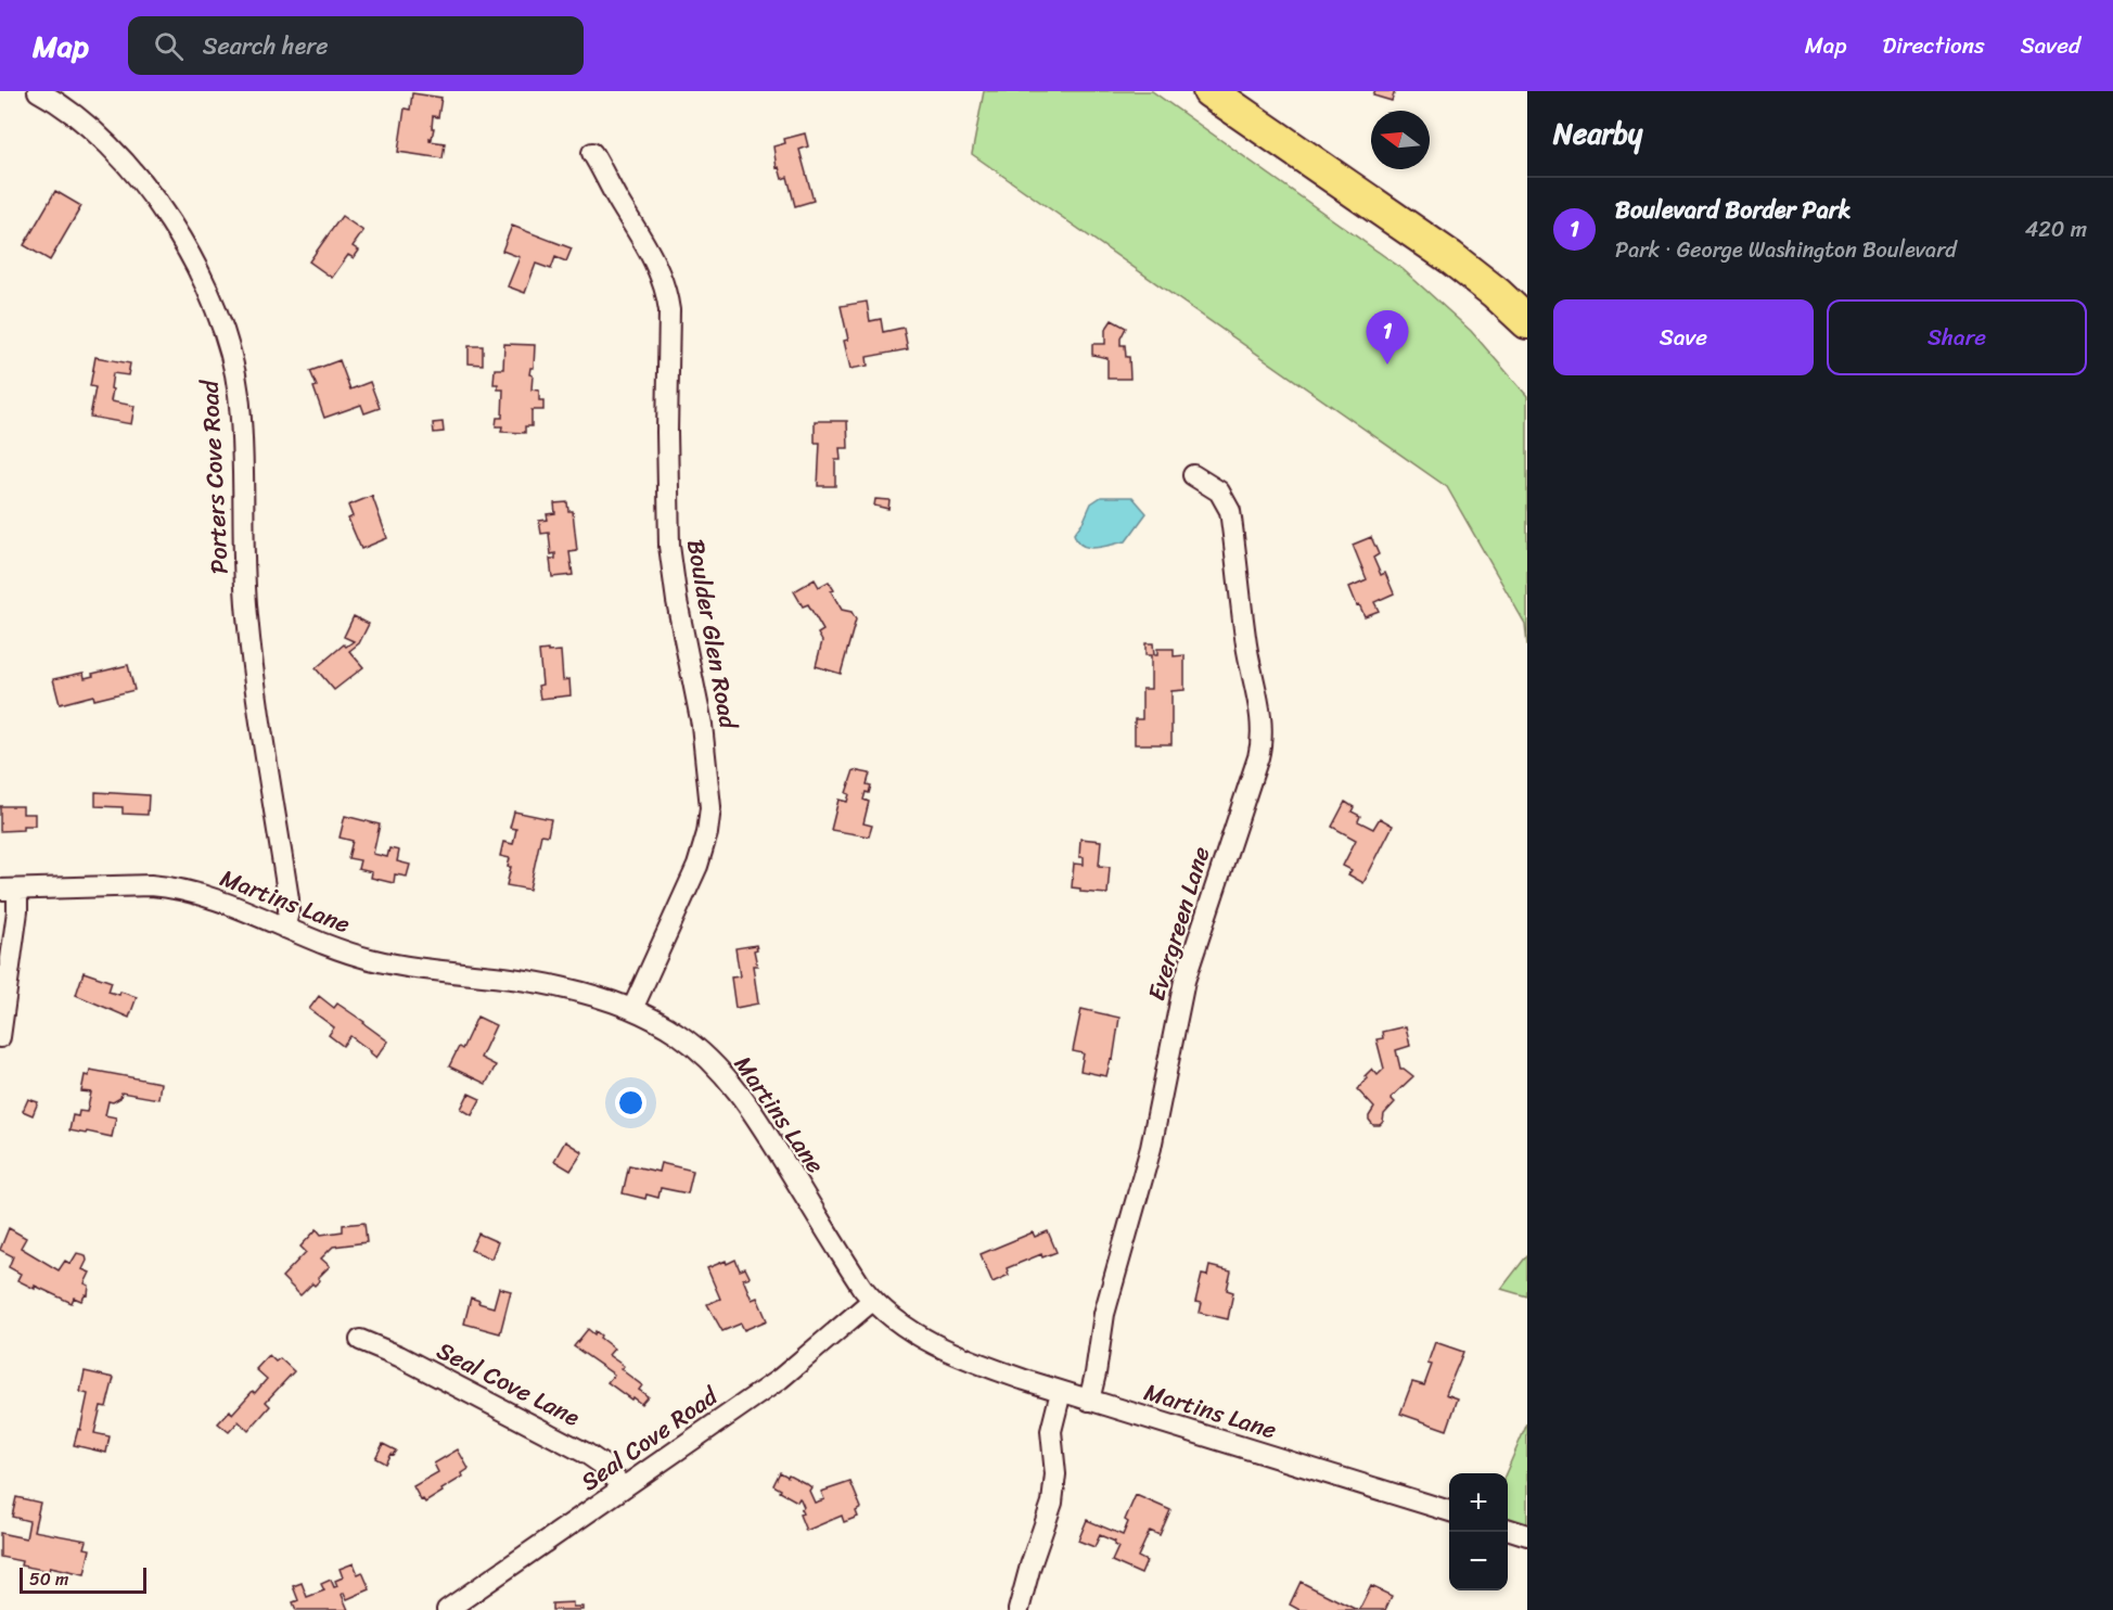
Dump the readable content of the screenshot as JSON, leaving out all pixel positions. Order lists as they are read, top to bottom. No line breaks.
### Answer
{"streets":{"street":["Porters Cove Road","Boulder Glen Road","Martins Lane","Evergreen Lane","Seal Cove Lane","Seal Cove Road"]},"crossings":[["Porters Cove Road","Martins Lane"],["Boulder Glen Road","Martins Lane"],["Martins Lane","Evergreen Lane"],["Martins Lane","Seal Cove Road"],["Seal Cove Lane","Seal Cove Road"]],"scale_bar":"50 m","north":"left","page":{"header":"Map","search":"Search here","nav":["Map","Directions","Saved"],"heading":"Nearby","list":[{"mark":"1","name":"Boulevard Border Park","note":"Park · George Washington Boulevard","value":"420 m"}],"buttons":["Save","Share"],"pins":"1","map_buttons":["+","−"],"scale":"50 m"}}
